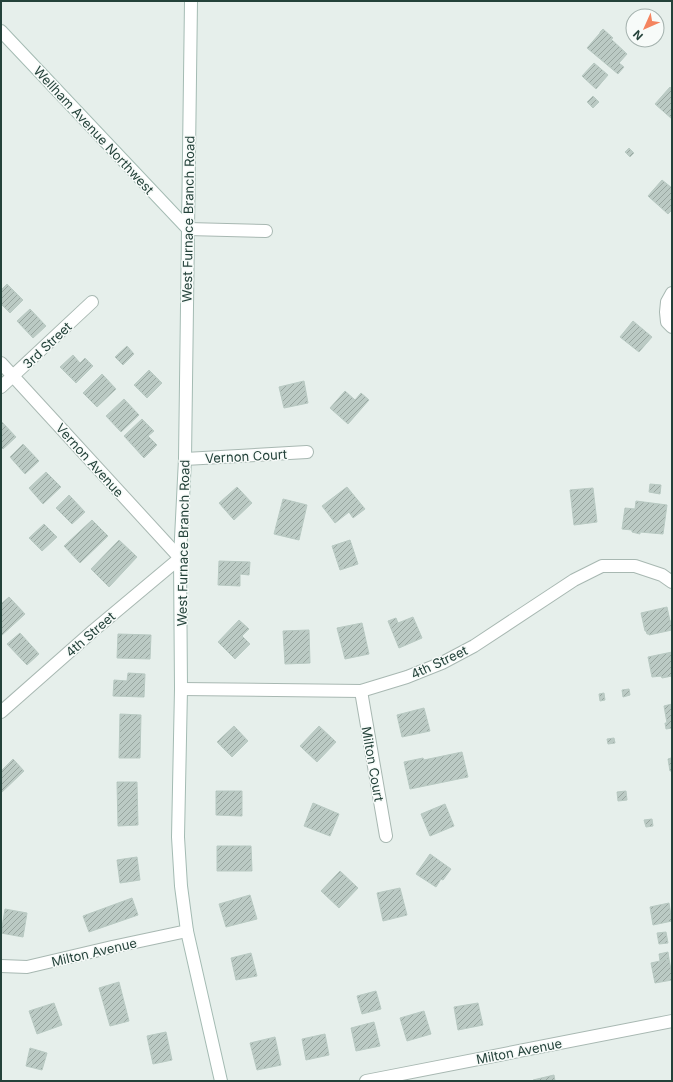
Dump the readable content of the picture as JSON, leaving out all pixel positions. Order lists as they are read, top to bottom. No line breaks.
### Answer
{"streets":{"street":["Wellham Avenue Northwest","West Furnace Branch Road","3rd Street","Vernon Court","Vernon Avenue","4th Street","Milton Court","Milton Avenue"]},"crossings":[["Wellham Avenue Northwest","West Furnace Branch Road"],["West Furnace Branch Road","Vernon Court"],["West Furnace Branch Road","Vernon Avenue"],["West Furnace Branch Road","4th Street"],["West Furnace Branch Road","Milton Avenue"],["3rd Street","Vernon Avenue"],["Vernon Avenue","4th Street"],["4th Street","Milton Court"]],"north":"bottom left"}
